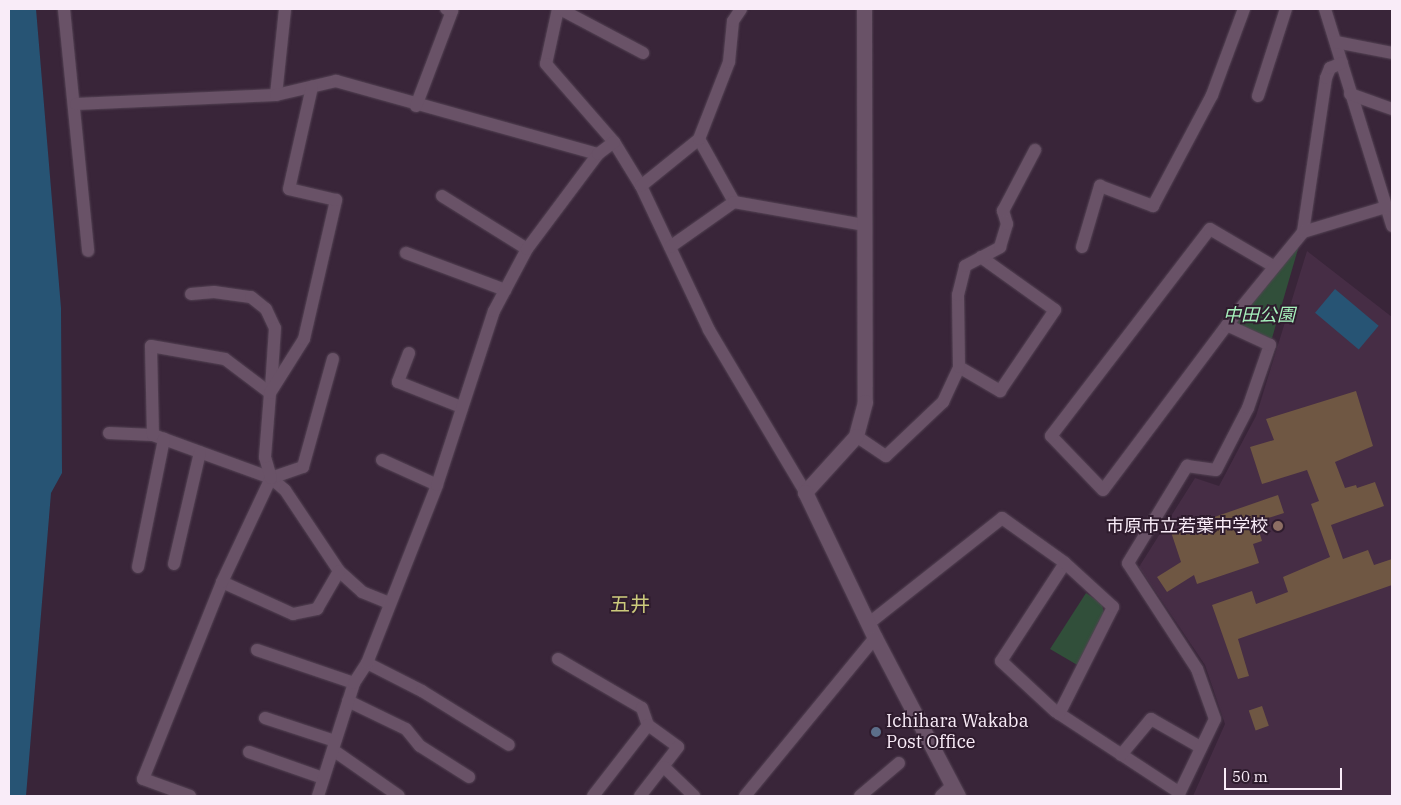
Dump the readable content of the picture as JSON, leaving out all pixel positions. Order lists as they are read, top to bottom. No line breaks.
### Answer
{"districts":["五井"],"parks":["中田公園"],"places":["市原市立若葉中学校","Ichihara Wakaba Post Office"],"scale_bar":"50 m"}
